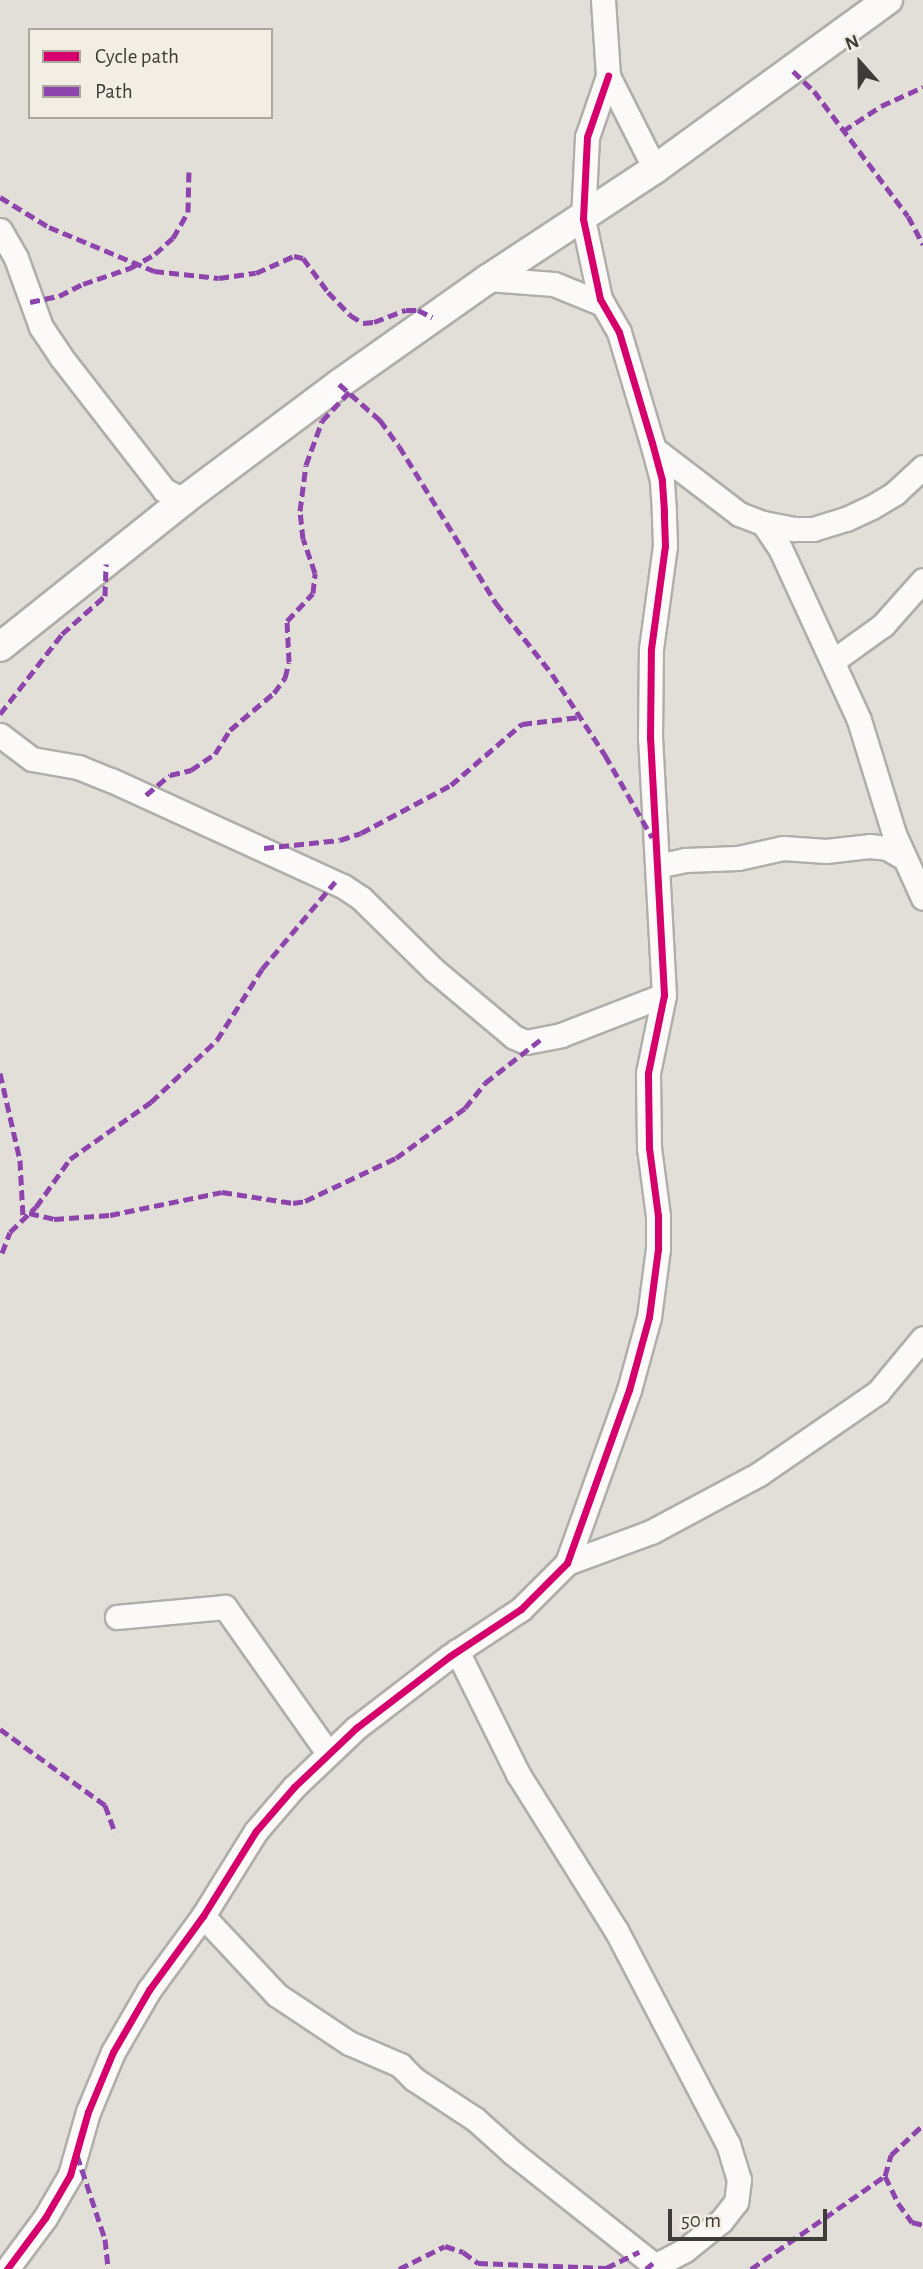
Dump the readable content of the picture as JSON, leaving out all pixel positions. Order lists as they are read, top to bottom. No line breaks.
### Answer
{"legend":["Cycle path","Path"],"scale_bar":"50 m","north":"top"}
